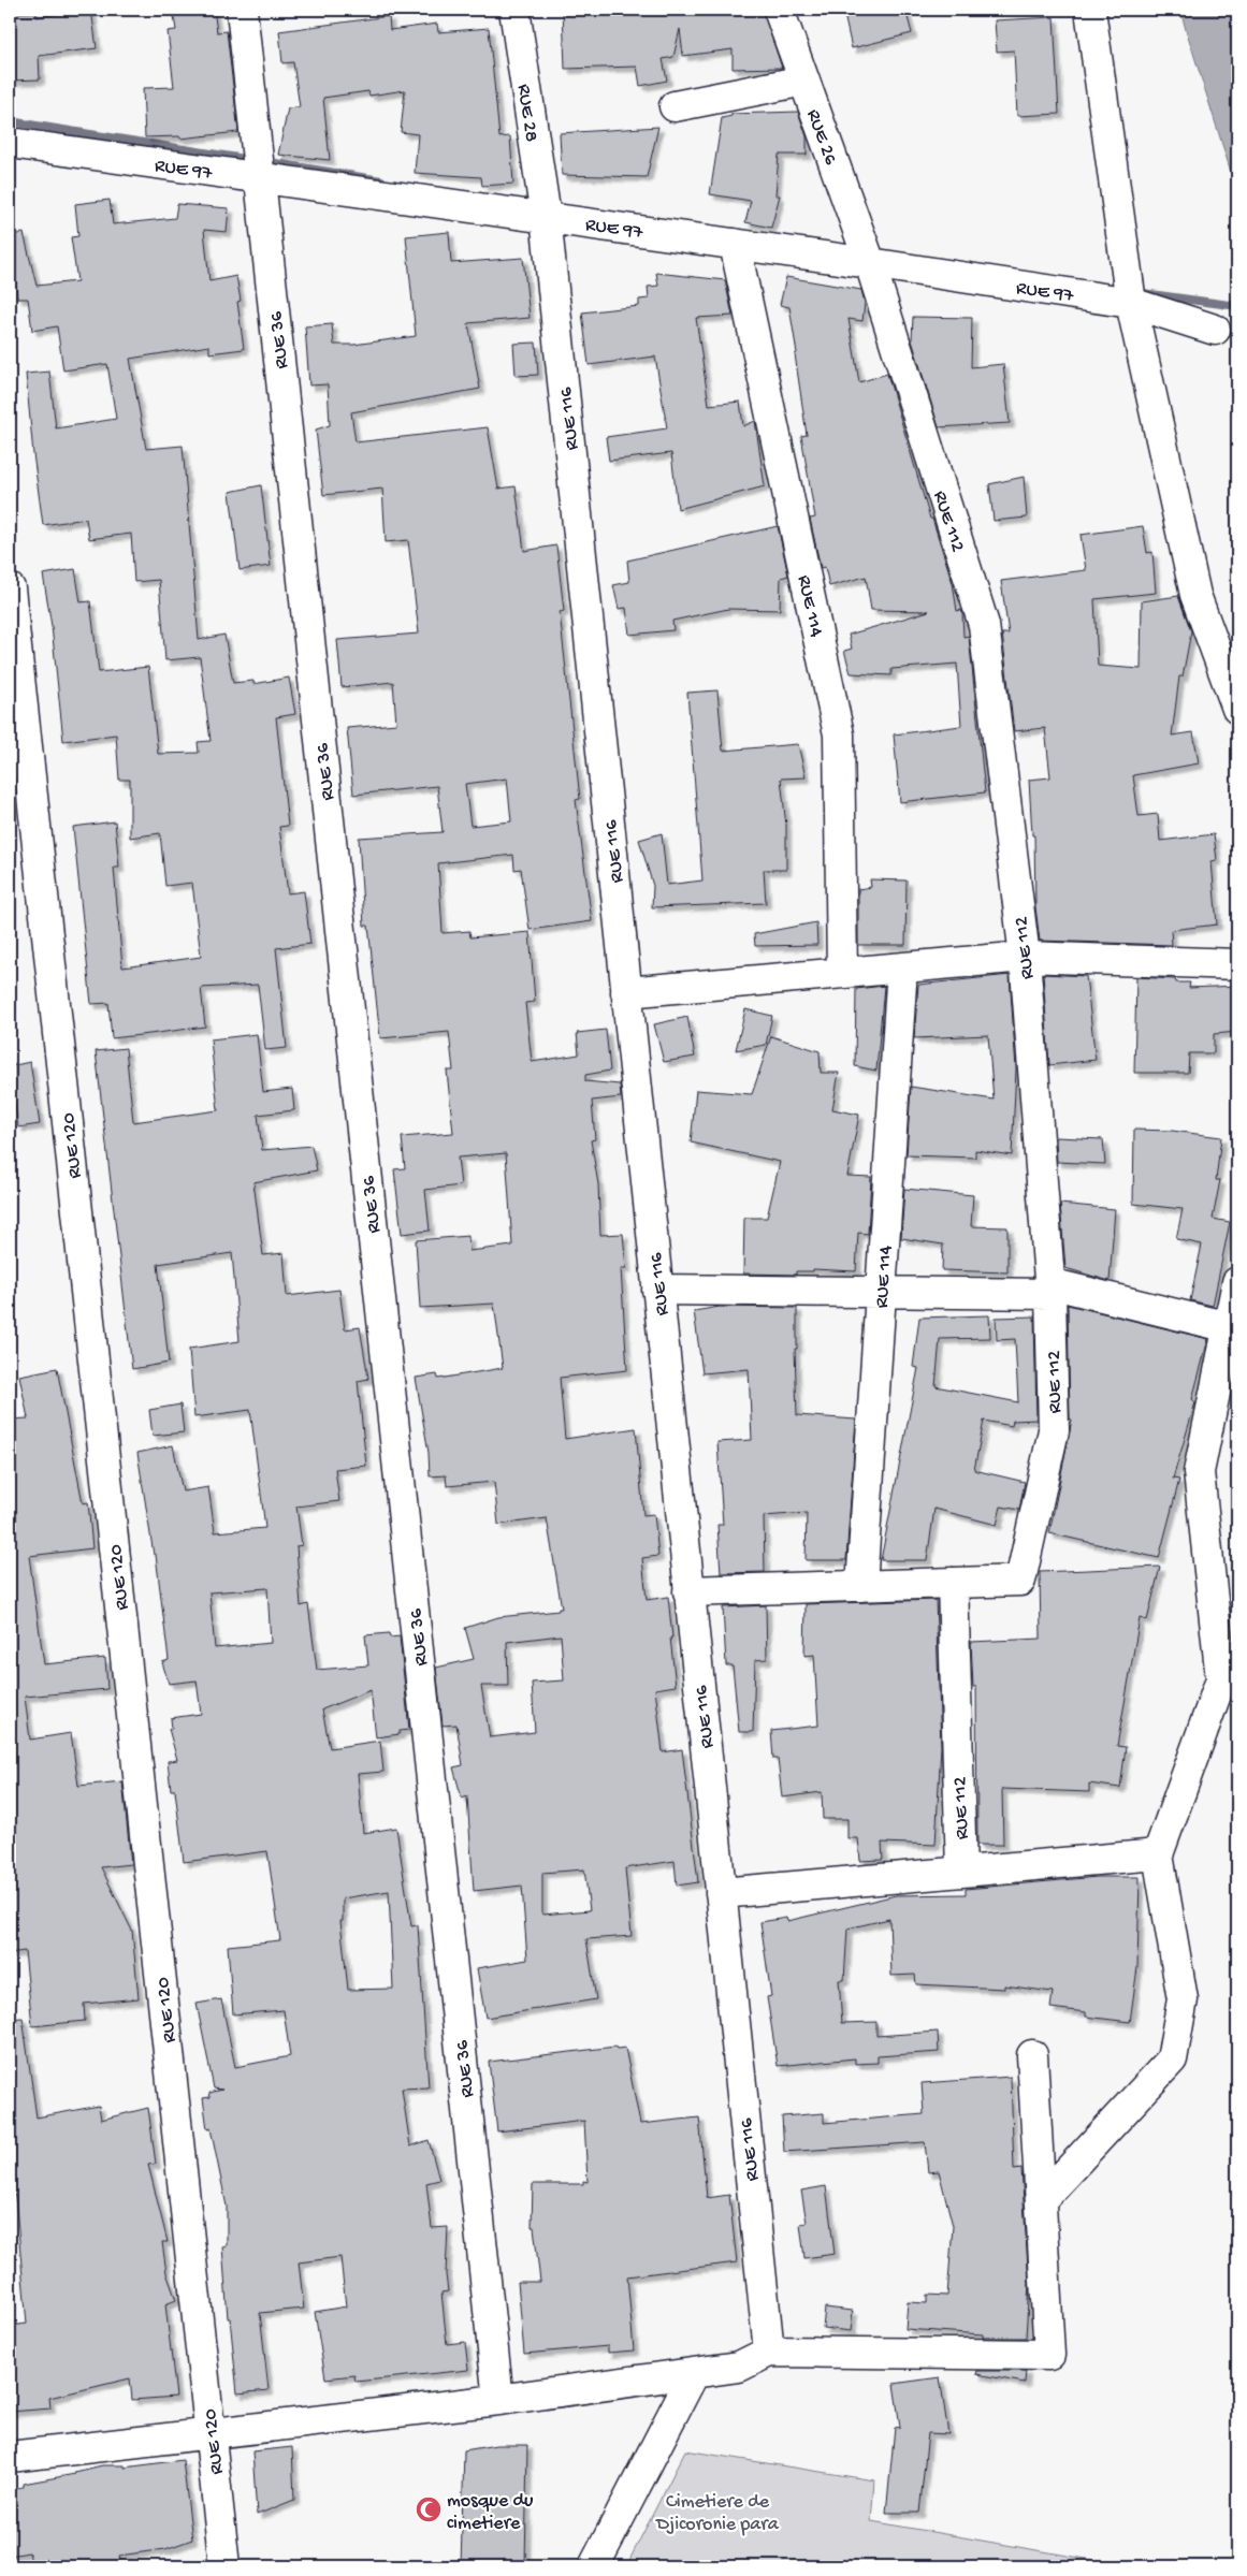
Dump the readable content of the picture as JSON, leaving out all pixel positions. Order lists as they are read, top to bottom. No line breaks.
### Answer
{"streets":{"street":["RUE 28","RUE 26","RUE 97","RUE 36","RUE 116","RUE 112","RUE 114","RUE 120"]},"crossings":[["RUE 28","RUE 97"],["RUE 28","RUE 116"],["RUE 26","RUE 97"],["RUE 26","RUE 112"],["RUE 97","RUE 36"],["RUE 97","RUE 116"],["RUE 97","RUE 112"],["RUE 97","RUE 114"],["RUE 116","RUE 112"],["RUE 112","RUE 114"]],"parks":["Cimetiere de Djicoronie para"],"places":{"mosque":["mosque du cimetiere"]}}
